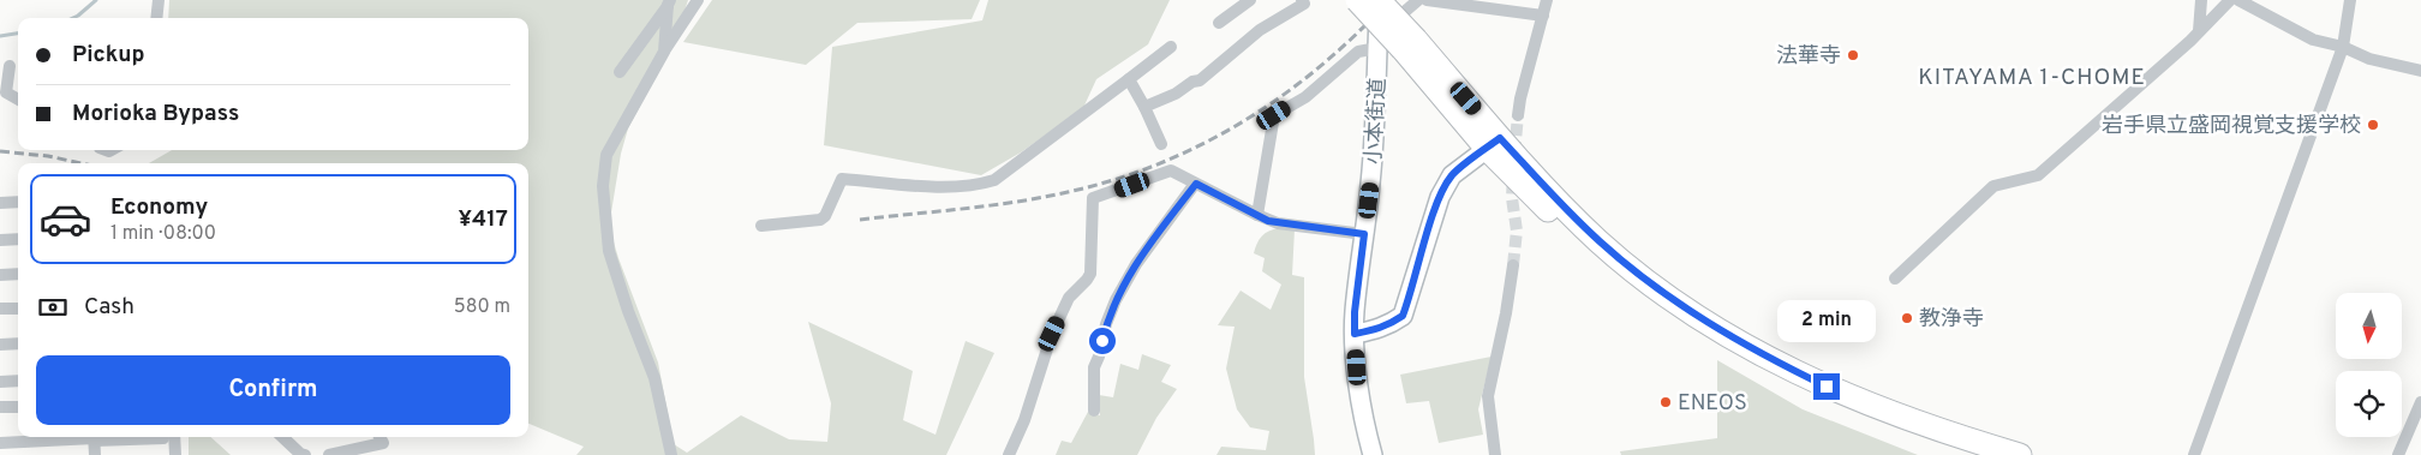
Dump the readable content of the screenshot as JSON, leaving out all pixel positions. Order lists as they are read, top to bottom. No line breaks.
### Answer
{"streets":{"street":["小本街道"]},"districts":["KITAYAMA 1-CHOME"],"places":["法華寺","岩手県立盛岡視覚支援学校","教浄寺","ENEOS"],"north":"bottom","page":{"banner":["Pickup","Morioka Bypass"],"list":[{"name":"Economy","note":"1 min · 08:00","value":"¥417"}],"pay":["Cash","580 m"],"bubble":"2 min","buttons":"Confirm"}}
